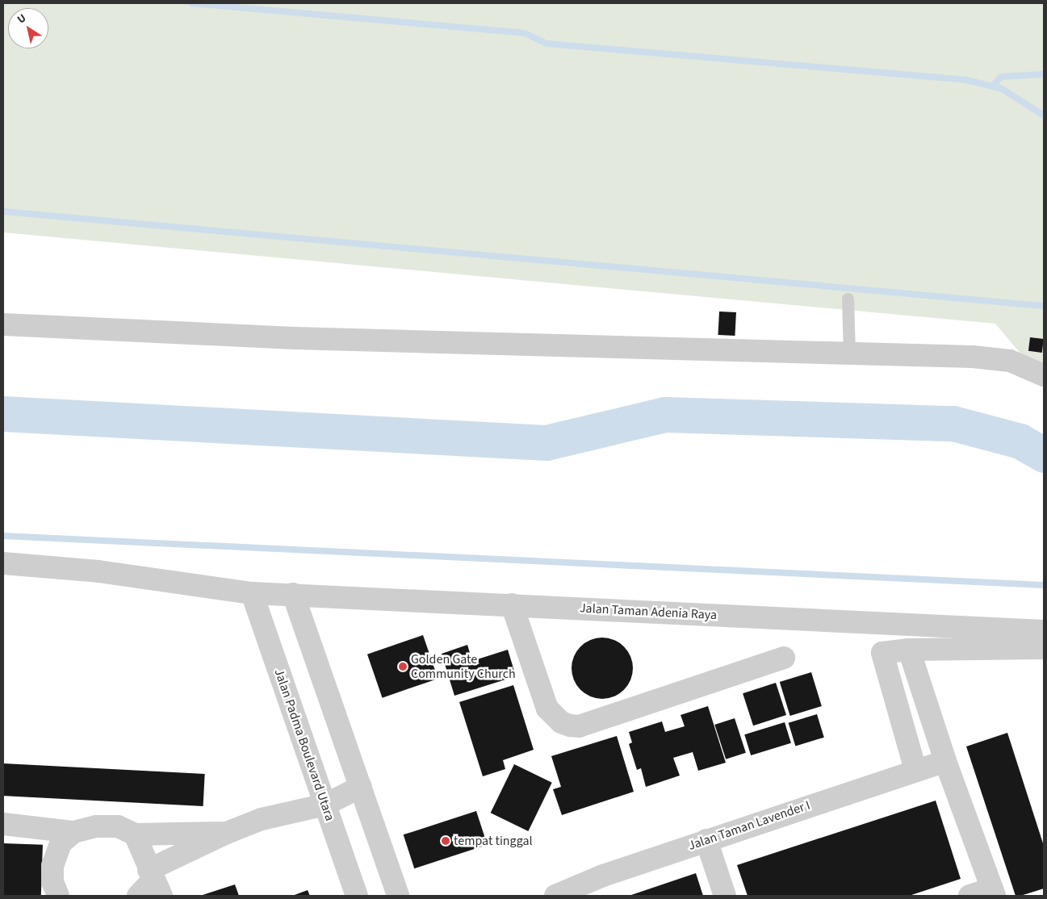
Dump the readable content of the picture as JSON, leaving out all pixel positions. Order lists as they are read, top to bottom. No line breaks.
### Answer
{"streets":{"street":["Jalan Taman Adenia Raya","Jalan Padma Boulevard Utara","Jalan Taman Lavender I"]},"crossings":[["Jalan Taman Adenia Raya","Jalan Padma Boulevard Utara"]],"places":["Golden Gate Community Church","tempat tinggal"],"north":"top left"}
